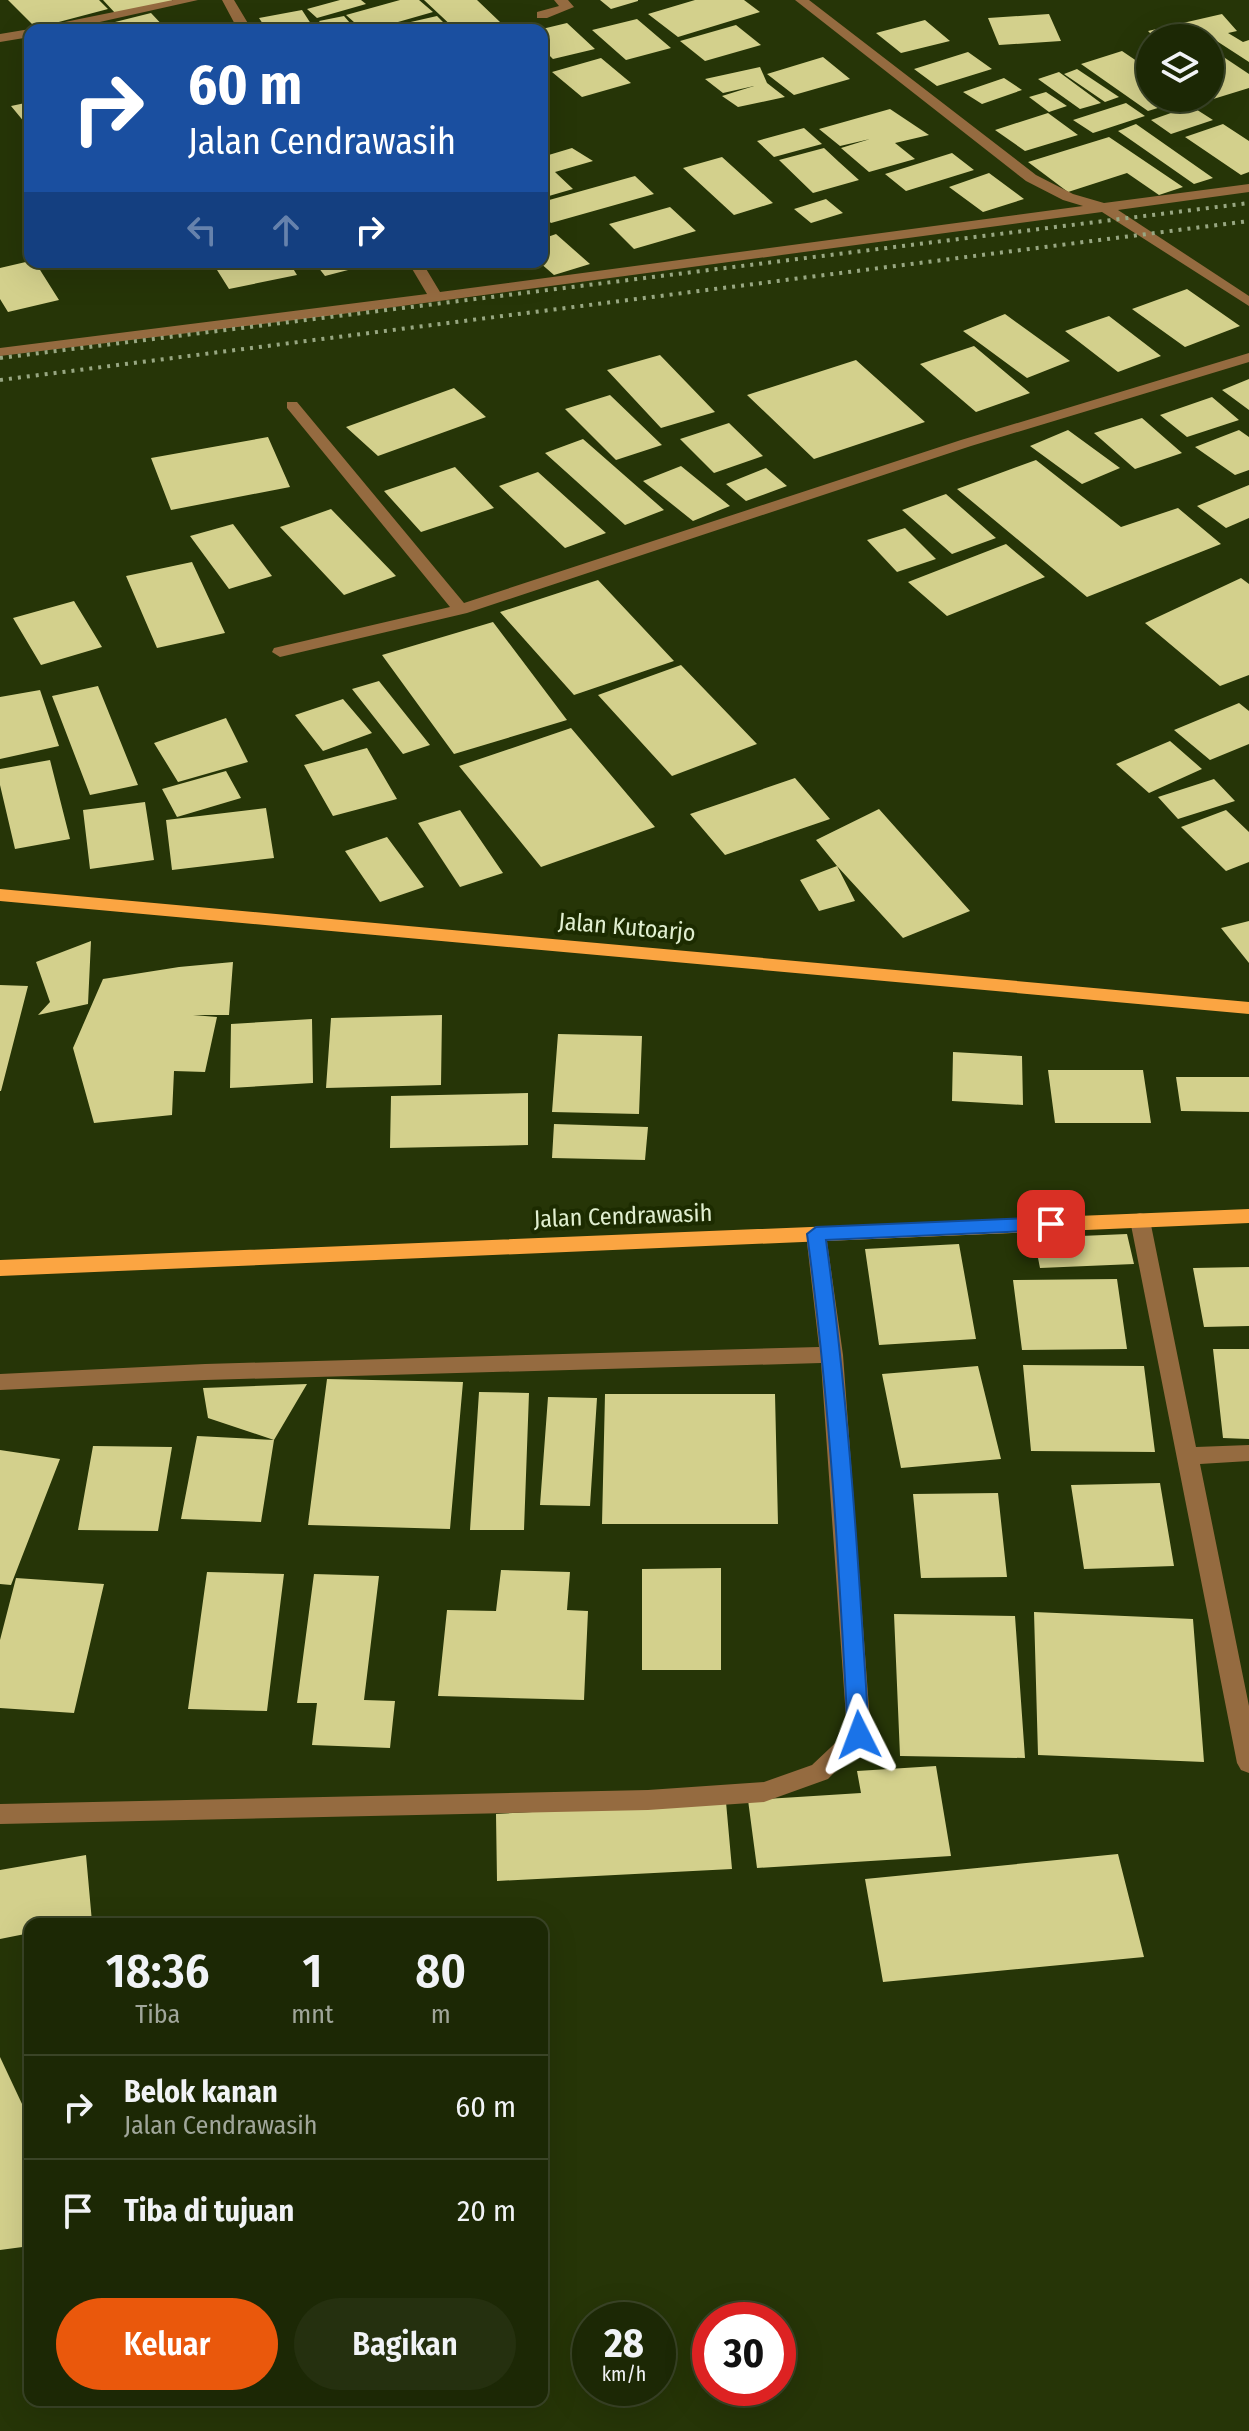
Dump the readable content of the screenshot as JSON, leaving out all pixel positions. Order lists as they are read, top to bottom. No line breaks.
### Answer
{"streets":{"main road":["Jalan Kutoarjo","Jalan Cendrawasih"]},"page":{"turn":["60 m","Jalan Cendrawasih"],"eta":["18:36","Tiba","1","mnt","80","m"],"list":[{"name":"Belok kanan","note":"Jalan Cendrawasih","value":"60 m"},{"name":"Tiba di tujuan","value":"20 m"}],"buttons":["Keluar","Bagikan"],"speed":"28 km/h","limit":"30"}}
